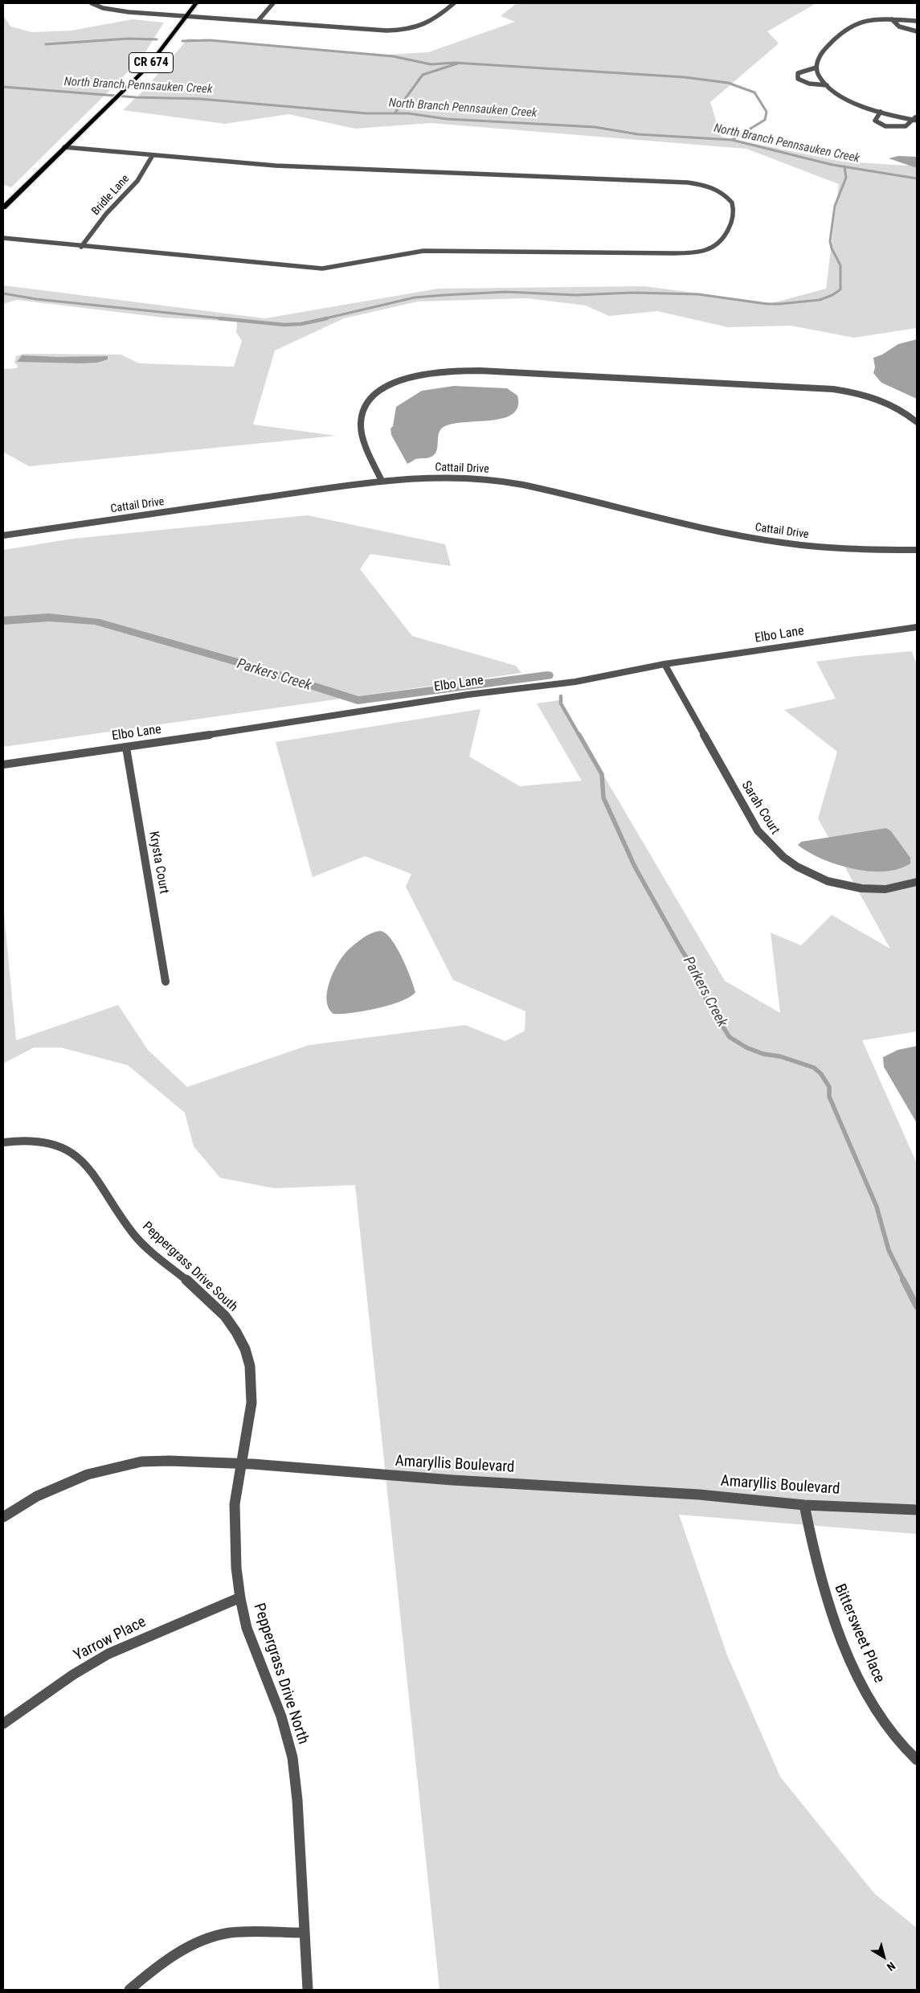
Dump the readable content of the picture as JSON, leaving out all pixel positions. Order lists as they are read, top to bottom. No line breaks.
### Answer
{"streets":{"main road":["CR 674"],"street":["Bridle Lane","Cattail Drive","Elbo Lane","Sarah Court","Krysta Court","Peppergrass Drive South","Amaryllis Boulevard","Bittersweet Place","Yarrow Place","Peppergrass Drive North"]},"crossings":[["Elbo Lane","Sarah Court"],["Elbo Lane","Krysta Court"],["Peppergrass Drive South","Amaryllis Boulevard"],["Peppergrass Drive South","Peppergrass Drive North"],["Amaryllis Boulevard","Bittersweet Place"],["Amaryllis Boulevard","Peppergrass Drive North"],["Yarrow Place","Peppergrass Drive North"]],"water":["North Branch Pennsauken Creek","Parkers Creek"],"north":"bottom right"}
